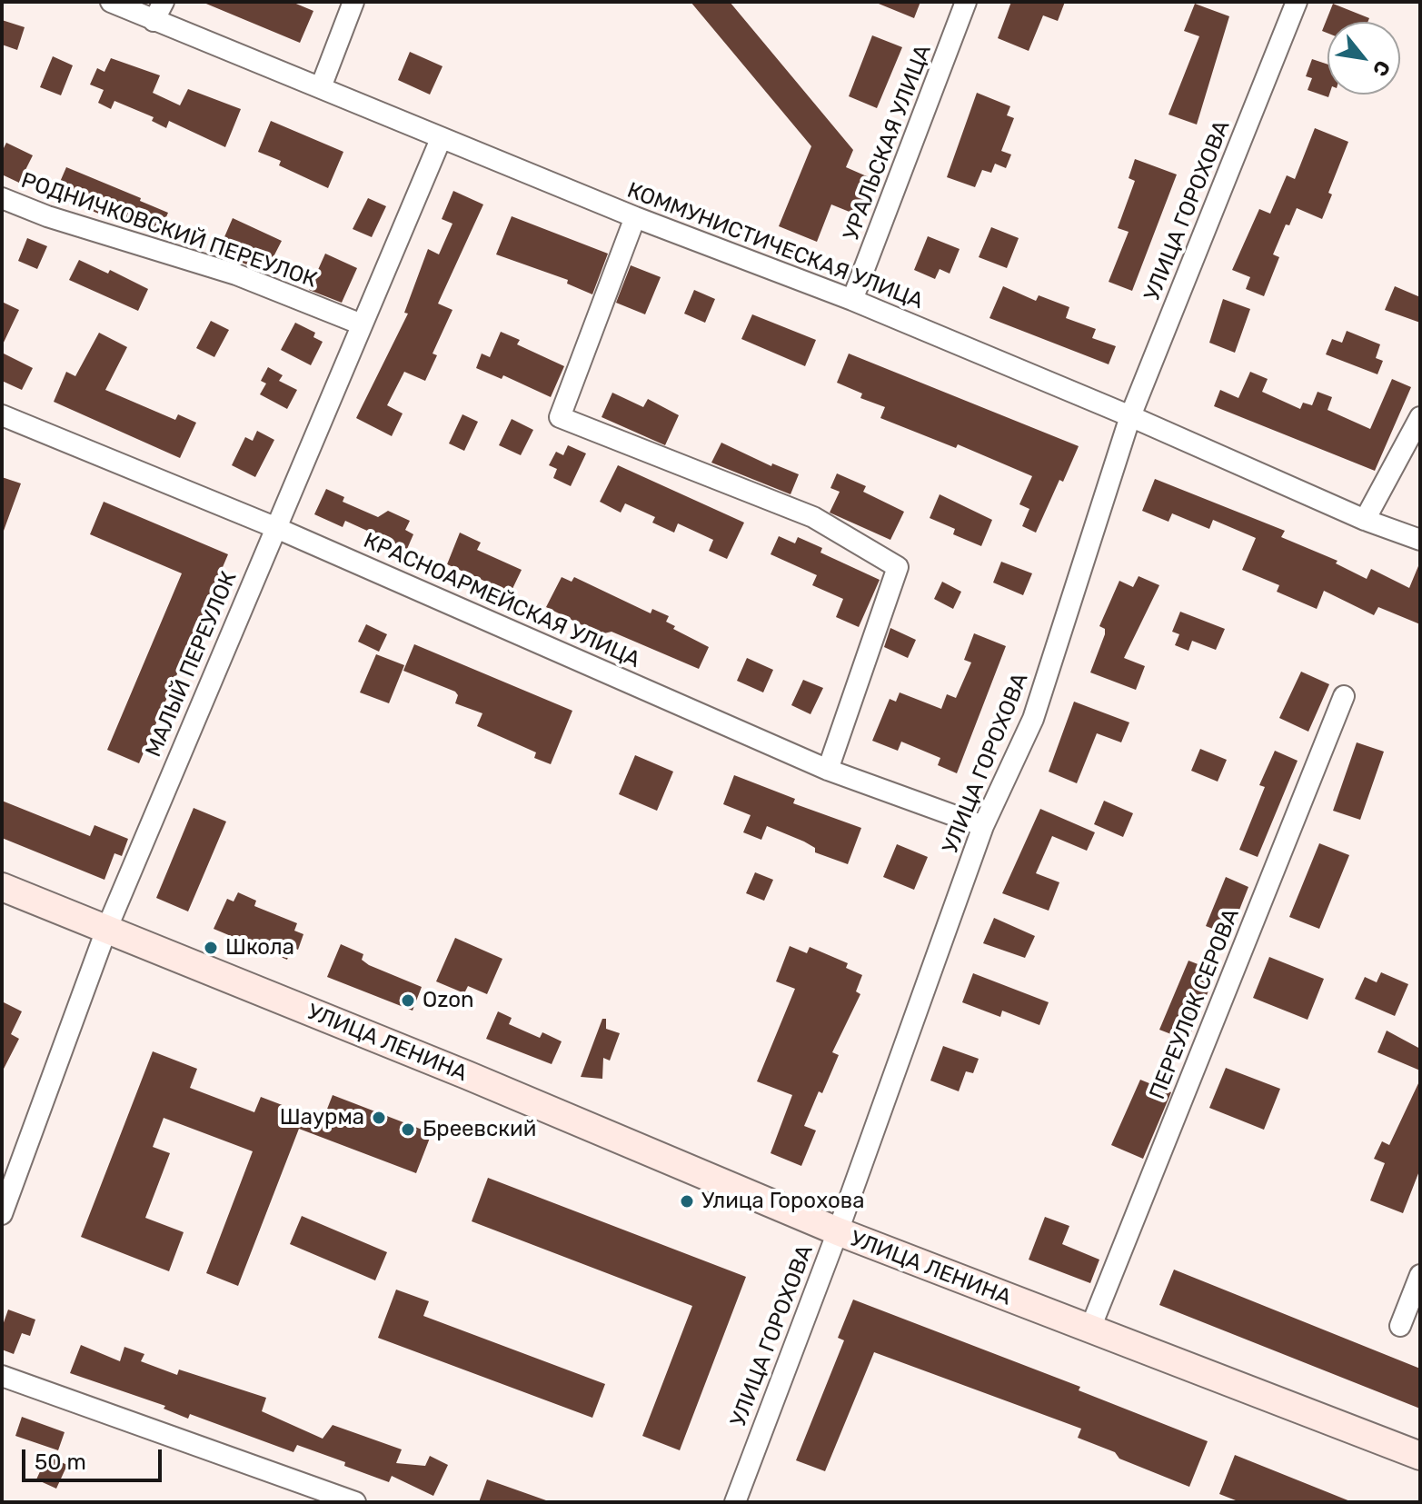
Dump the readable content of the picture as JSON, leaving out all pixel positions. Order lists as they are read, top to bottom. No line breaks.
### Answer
{"streets":{"street":["УРАЛЬСКАЯ УЛИЦА","УЛИЦА ГОРОХОВА","РОДНИЧКОВСКИЙ ПЕРЕУЛОК","КОММУНИСТИЧЕСКАЯ УЛИЦА","КРАСНОАРМЕЙСКАЯ УЛИЦА","МАЛЫЙ ПЕРЕУЛОК","ПЕРЕУЛОК СЕРОВА","УЛИЦА ЛЕНИНА"]},"crossings":[["УРАЛЬСКАЯ УЛИЦА","КОММУНИСТИЧЕСКАЯ УЛИЦА"],["УЛИЦА ГОРОХОВА","КОММУНИСТИЧЕСКАЯ УЛИЦА"],["УЛИЦА ГОРОХОВА","КРАСНОАРМЕЙСКАЯ УЛИЦА"],["УЛИЦА ГОРОХОВА","УЛИЦА ЛЕНИНА"],["РОДНИЧКОВСКИЙ ПЕРЕУЛОК","МАЛЫЙ ПЕРЕУЛОК"],["КОММУНИСТИЧЕСКАЯ УЛИЦА","МАЛЫЙ ПЕРЕУЛОК"],["КРАСНОАРМЕЙСКАЯ УЛИЦА","МАЛЫЙ ПЕРЕУЛОК"],["МАЛЫЙ ПЕРЕУЛОК","УЛИЦА ЛЕНИНА"],["ПЕРЕУЛОК СЕРОВА","УЛИЦА ЛЕНИНА"]],"places":["Школа","Ozon","Шаурма","Бреевский","Улица Горохова"],"scale_bar":"50 m","north":"bottom right"}
